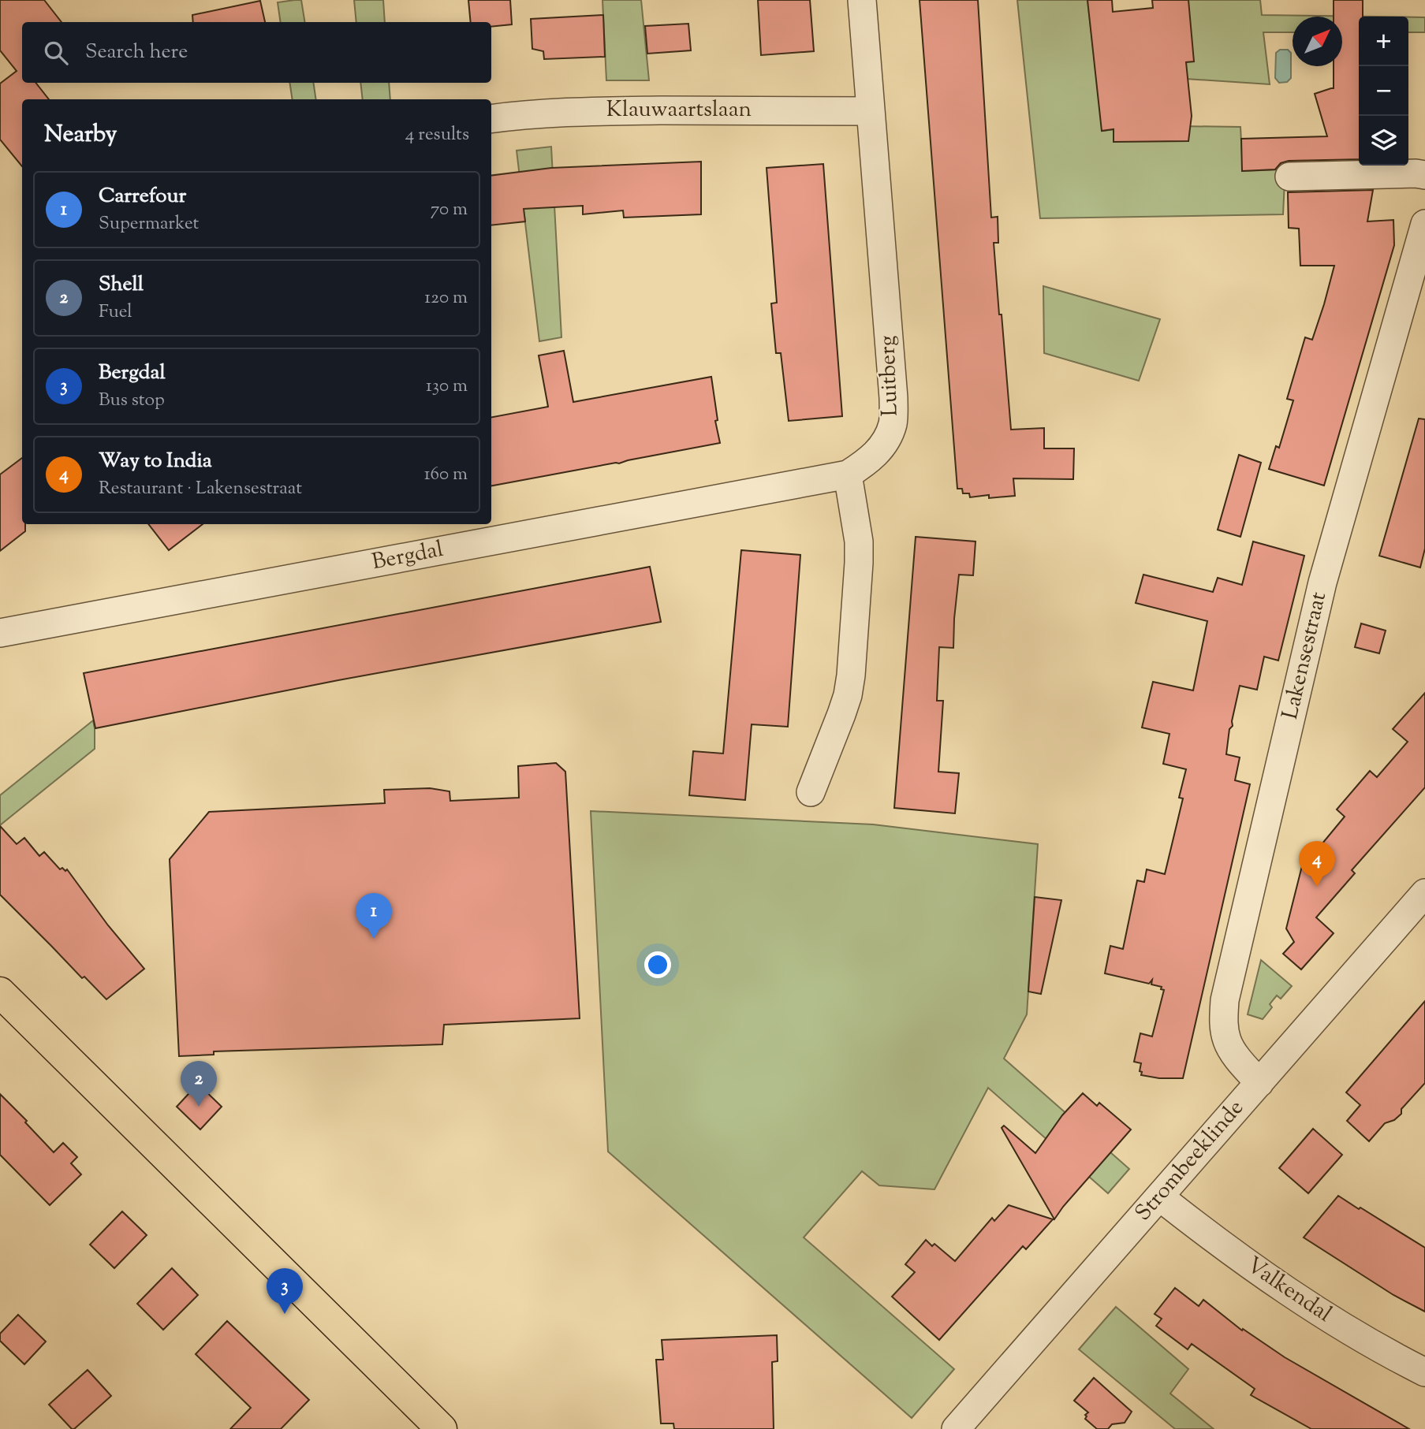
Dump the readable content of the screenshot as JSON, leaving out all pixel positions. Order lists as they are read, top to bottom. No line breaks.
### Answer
{"streets":{"street":["Klauwaartslaan","Luitberg","Bergdal","Lakensestraat","Strombeeklinde","Valkendal"]},"crossings":[["Klauwaartslaan","Luitberg"],["Luitberg","Bergdal"],["Lakensestraat","Strombeeklinde"],["Strombeeklinde","Valkendal"]],"north":"top right","page":{"map_buttons":["+","−"],"search":"Search here","heading":["Nearby","4 results"],"list":[{"mark":"1","name":"Carrefour","note":"Supermarket","value":"70 m"},{"mark":"2","name":"Shell","note":"Fuel","value":"120 m"},{"mark":"3","name":"Bergdal","note":"Bus stop","value":"130 m"},{"mark":"4","name":"Way to India","note":"Restaurant · Lakensestraat","value":"160 m"}],"pins":["4","1","2","3"]}}
